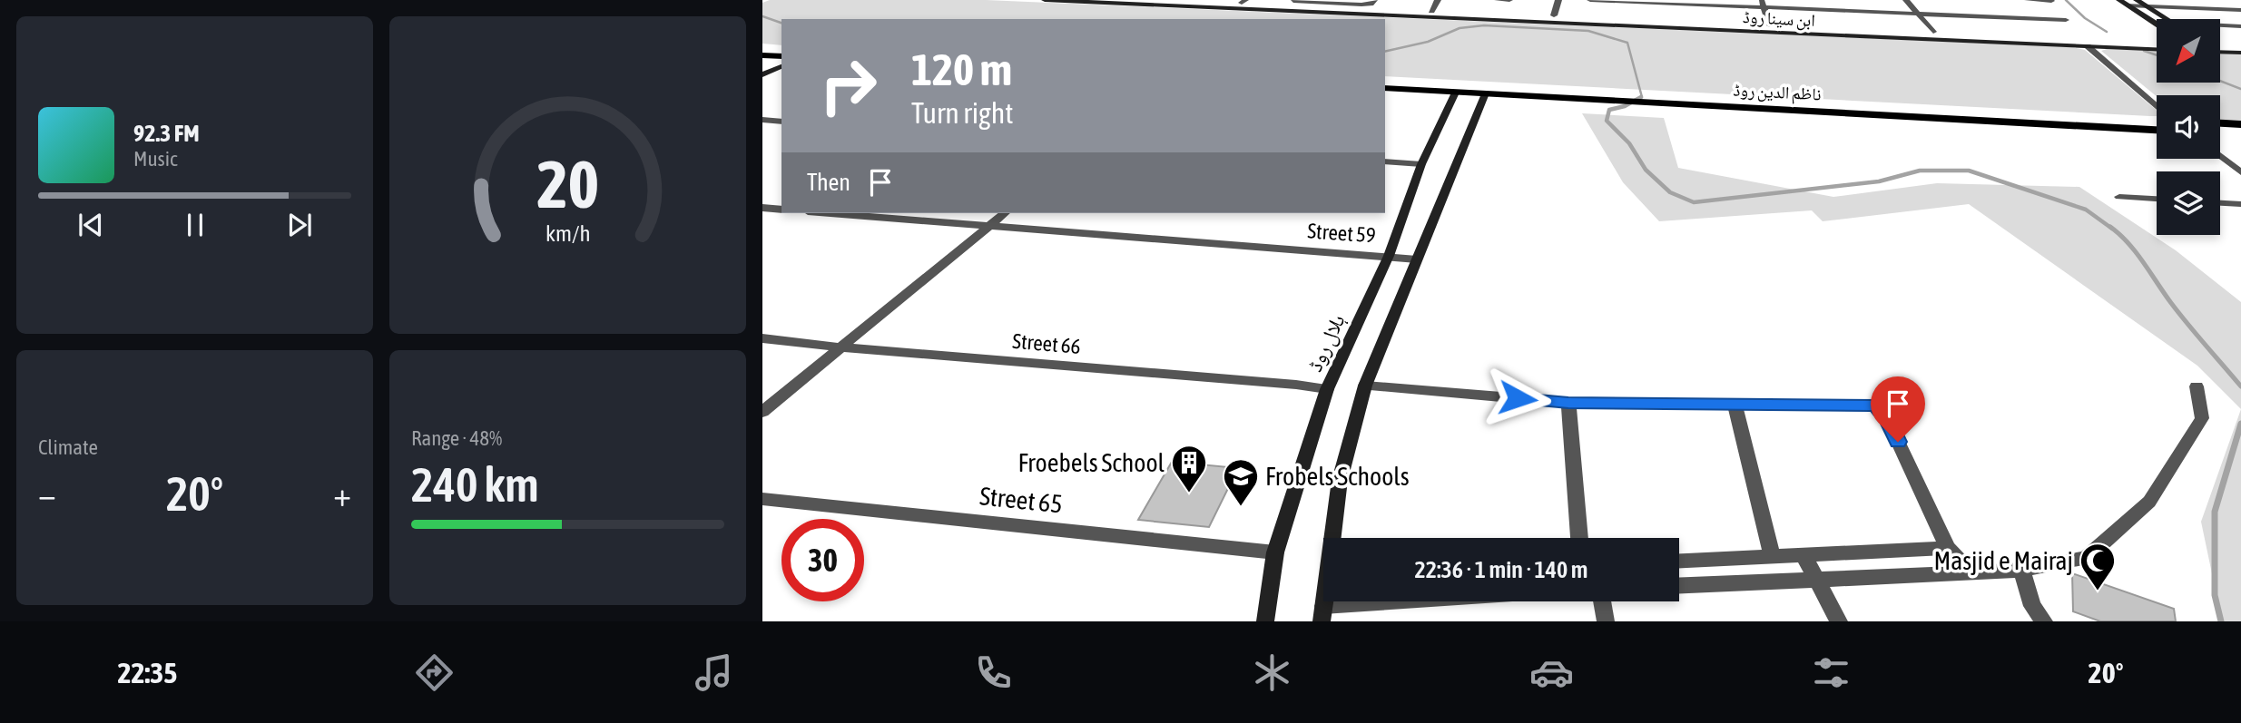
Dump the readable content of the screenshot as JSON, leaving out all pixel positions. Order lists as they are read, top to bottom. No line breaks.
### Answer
{"streets":{"main road":["ابن سینا روڈ","ناظم الدین روڈ","ہلال روڈ"],"street":["Street 59","Street 66","Street 65"]},"crossings":[["ناظم الدین روڈ","ہلال روڈ"],["Street 59","ہلال روڈ"],["ہلال روڈ","Street 66"],["ہلال روڈ","Street 65"]],"places":{"building":["Froebels School"],"school or university":["Frobels Schools"],"mosque":["Masjid e Mairaj"]},"north":"bottom left","page":{"turn":["120 m","Turn right"],"song":["92.3 FM","Music"],"then":"Then","tile":["Climate",["Range · 48%","240 km"]],"heat":["−","20°","+"],"limit":"30","trip":"22:36 · 1 min · 140 m","tabs":["22:35","20°"],"gauge":["20","km/h"]}}
